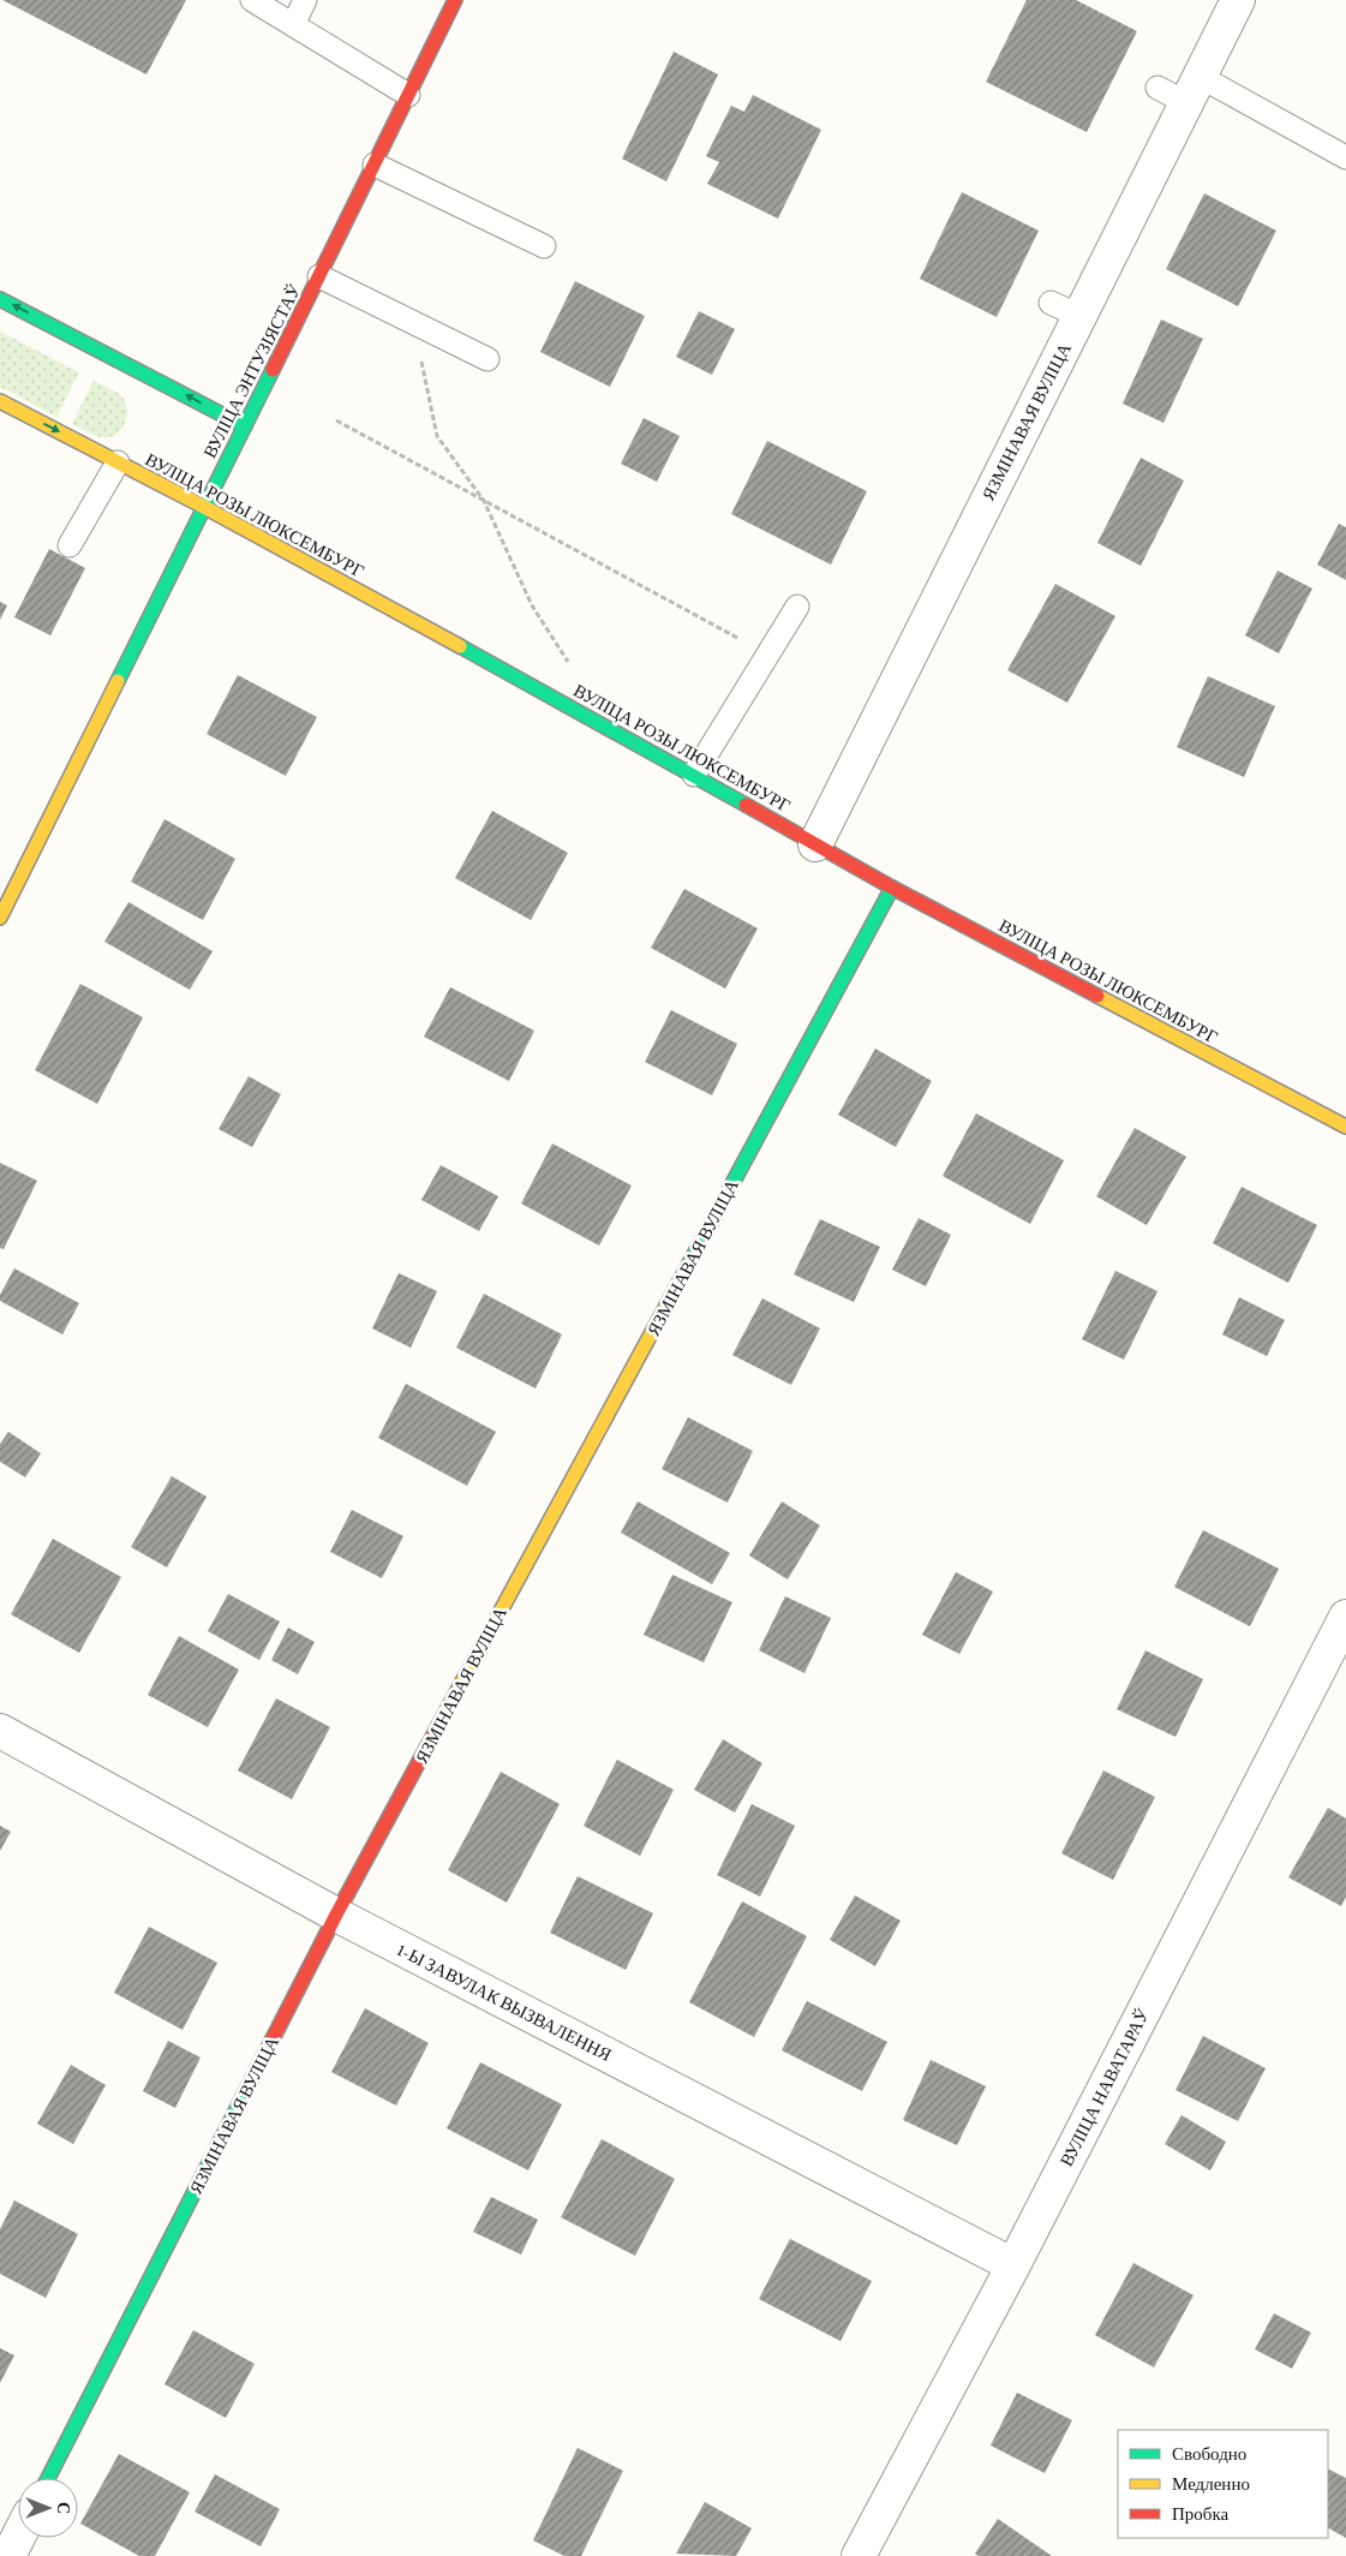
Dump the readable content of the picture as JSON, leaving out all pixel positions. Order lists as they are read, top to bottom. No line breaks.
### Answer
{"streets":{"street":["ВУЛІЦА ЭНТУЗІЯСТАЎ","ЯЗМІНАВАЯ ВУЛІЦА","ВУЛІЦА РОЗЫ ЛЮКСЕМБУРГ","1-Ы ЗАВУЛАК ВЫЗВАЛЕННЯ","ВУЛІЦА НАВАТАРАЎ"]},"crossings":[["ВУЛІЦА ЭНТУЗІЯСТАЎ","ВУЛІЦА РОЗЫ ЛЮКСЕМБУРГ"],["ЯЗМІНАВАЯ ВУЛІЦА","ВУЛІЦА РОЗЫ ЛЮКСЕМБУРГ"],["ЯЗМІНАВАЯ ВУЛІЦА","1-Ы ЗАВУЛАК ВЫЗВАЛЕННЯ"],["1-Ы ЗАВУЛАК ВЫЗВАЛЕННЯ","ВУЛІЦА НАВАТАРАЎ"]],"legend":["Свободно","Медленно","Пробка"],"north":"right"}
